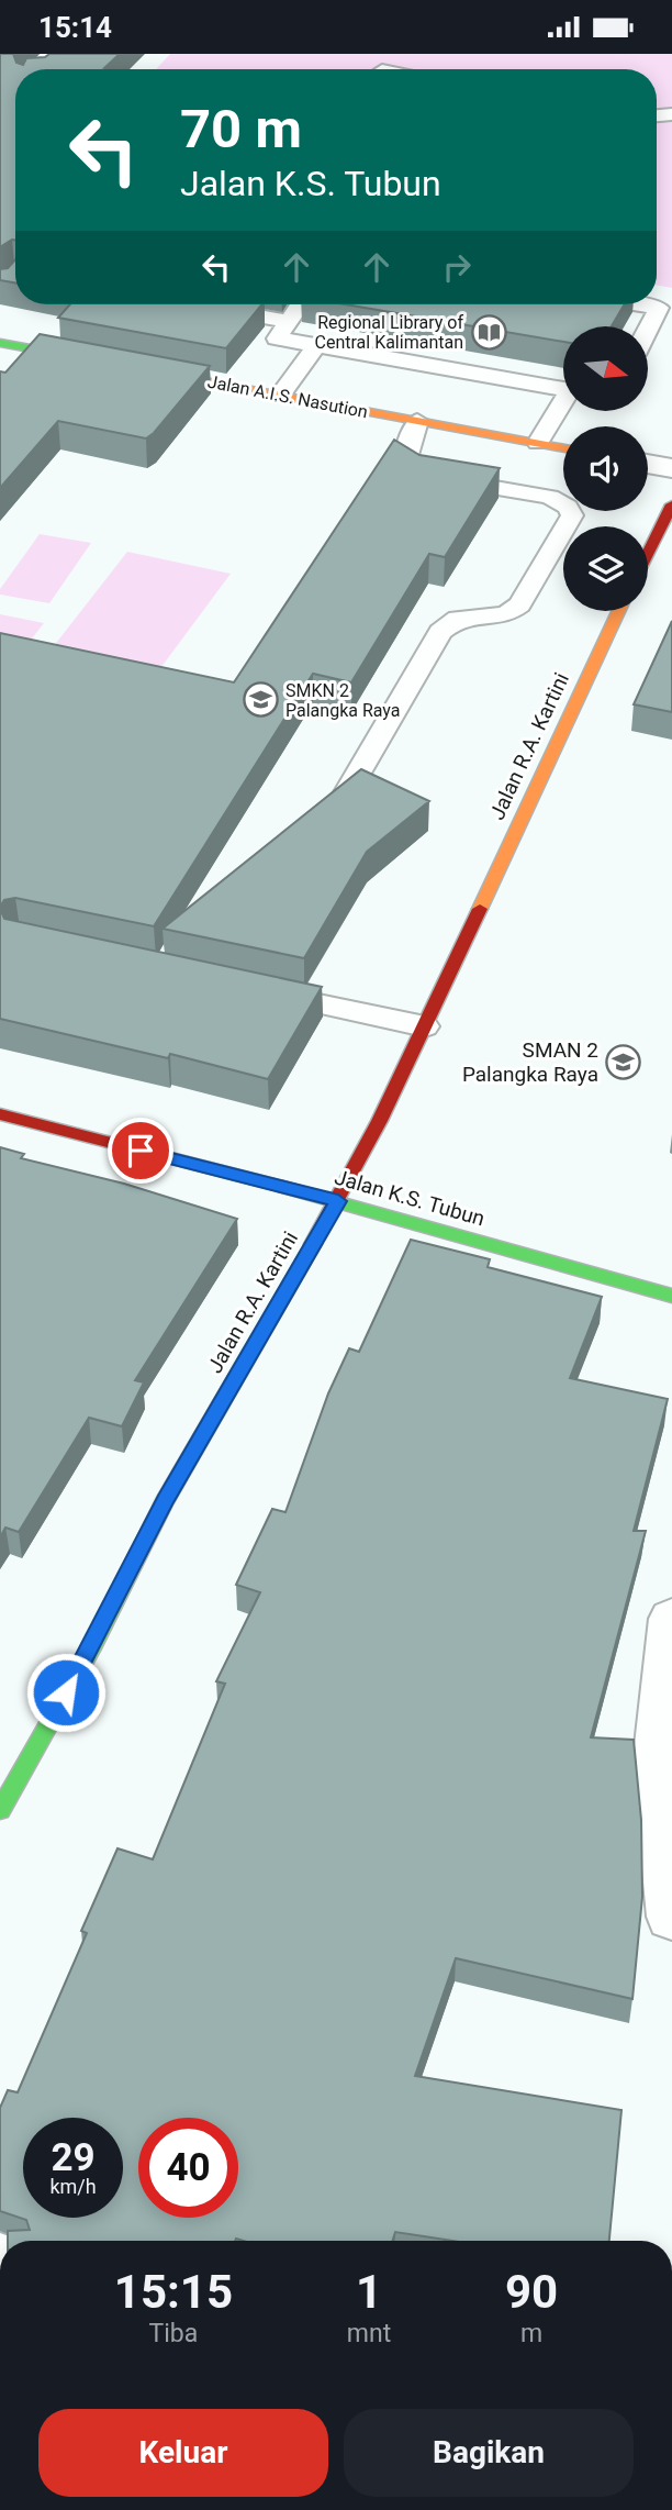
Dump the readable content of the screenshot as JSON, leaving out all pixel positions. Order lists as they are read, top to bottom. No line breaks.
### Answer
{"streets":{"street":["Jalan A.I.S. Nasution","Jalan R.A. Kartini","Jalan K.S. Tubun"]},"crossings":[["Jalan R.A. Kartini","Jalan K.S. Tubun"]],"places":{"library":["Regional Library of Central Kalimantan"],"school or university":["SMKN 2 Palangka Raya","SMAN 2 Palangka Raya"]},"north":"right","page":{"status":"15:14","turn":["70 m","Jalan K.S. Tubun"],"speed":"29 km/h","limit":"40","eta":["15:15","Tiba","1","mnt","90","m"],"buttons":["Keluar","Bagikan"]}}
